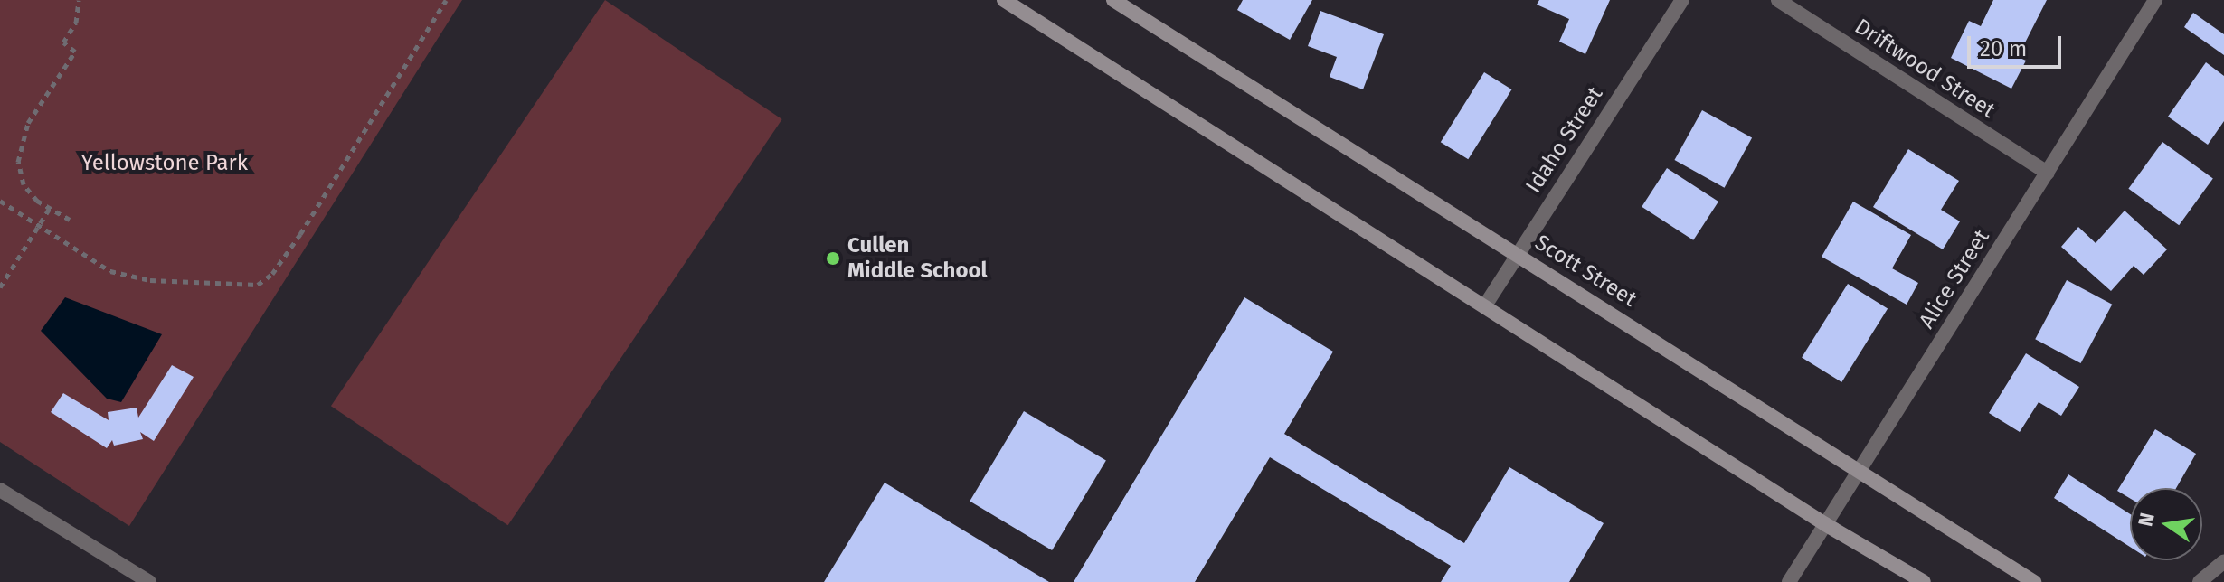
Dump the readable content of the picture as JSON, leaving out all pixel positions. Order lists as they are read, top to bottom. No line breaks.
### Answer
{"streets":{"main road":["Scott Street"],"street":["Driftwood Street","Idaho Street","Alice Street"]},"crossings":[["Driftwood Street","Alice Street"],["Idaho Street","Scott Street"],["Scott Street","Alice Street"]],"parks":["Yellowstone Park"],"places":["Cullen Middle School"],"scale_bar":"20 m","north":"left"}
